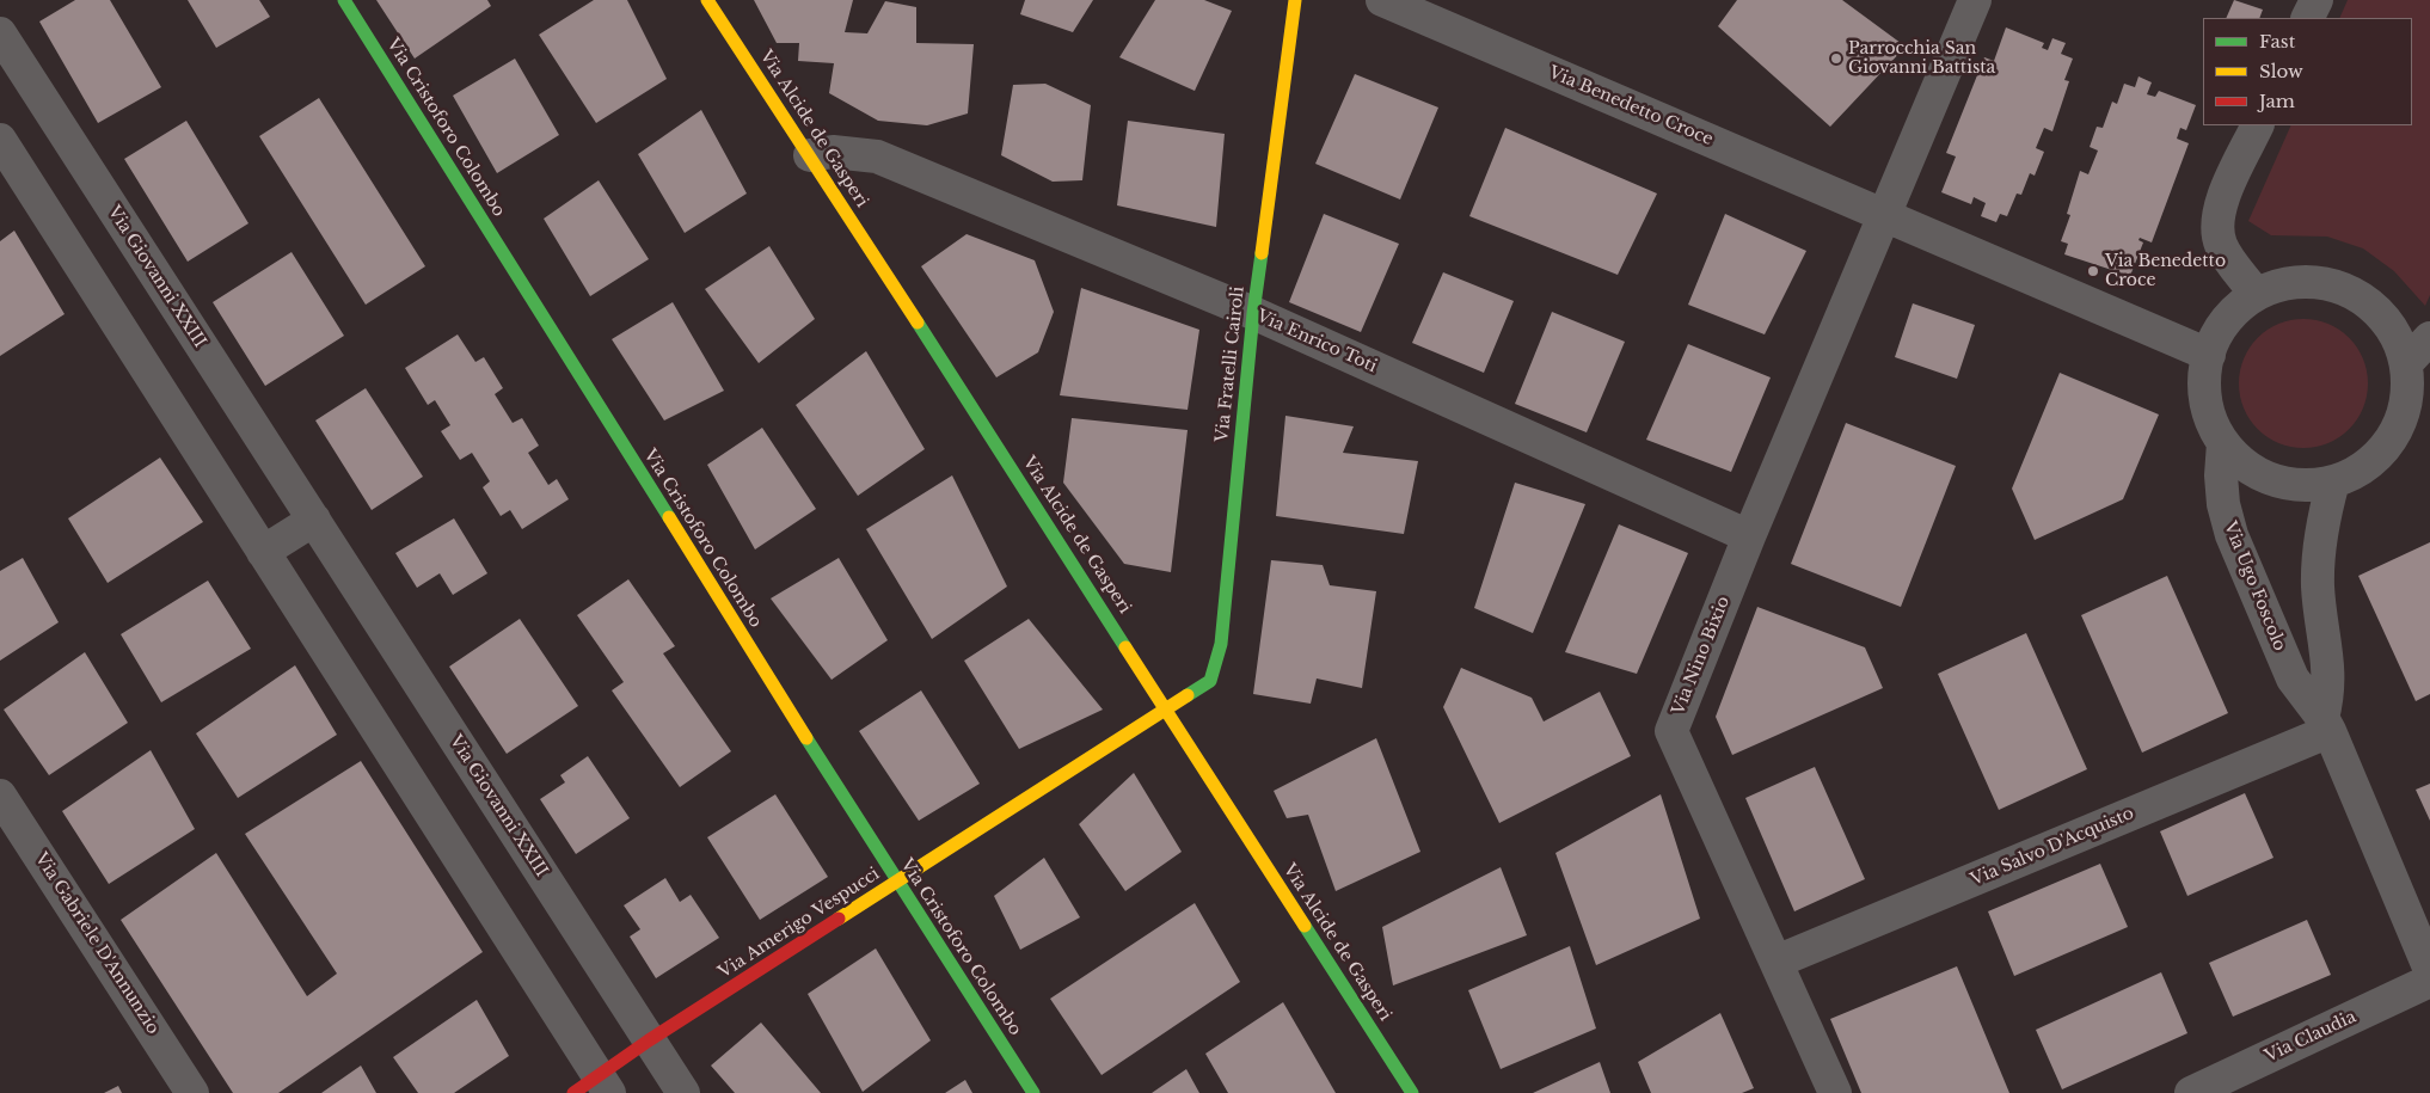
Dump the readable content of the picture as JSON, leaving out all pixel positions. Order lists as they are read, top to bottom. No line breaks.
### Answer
{"streets":{"street":["Via Benedetto Croce","Via Cristoforo Colombo","Via Alcide de Gasperi","Via Giovanni XXIII","Via Enrico Toti","Via Fratelli Cairoli","Via Ugo Foscolo","Via Nino Bixio","Via Salvo D'Acquisto","Via Amerigo Vespucci","Via Gabriele D'Annunzio","Via Claudia"]},"crossings":[["Via Benedetto Croce","Via Ugo Foscolo"],["Via Benedetto Croce","Via Nino Bixio"],["Via Cristoforo Colombo","Via Amerigo Vespucci"],["Via Alcide de Gasperi","Via Enrico Toti"],["Via Alcide de Gasperi","Via Fratelli Cairoli"],["Via Alcide de Gasperi","Via Amerigo Vespucci"],["Via Giovanni XXIII","Via Amerigo Vespucci"],["Via Enrico Toti","Via Fratelli Cairoli"],["Via Enrico Toti","Via Nino Bixio"],["Via Fratelli Cairoli","Via Amerigo Vespucci"],["Via Ugo Foscolo","Via Salvo D'Acquisto"],["Via Nino Bixio","Via Salvo D'Acquisto"]],"places":["Parrocchia San Giovanni Battista","Via Benedetto Croce"],"legend":["Fast","Slow","Jam"]}
